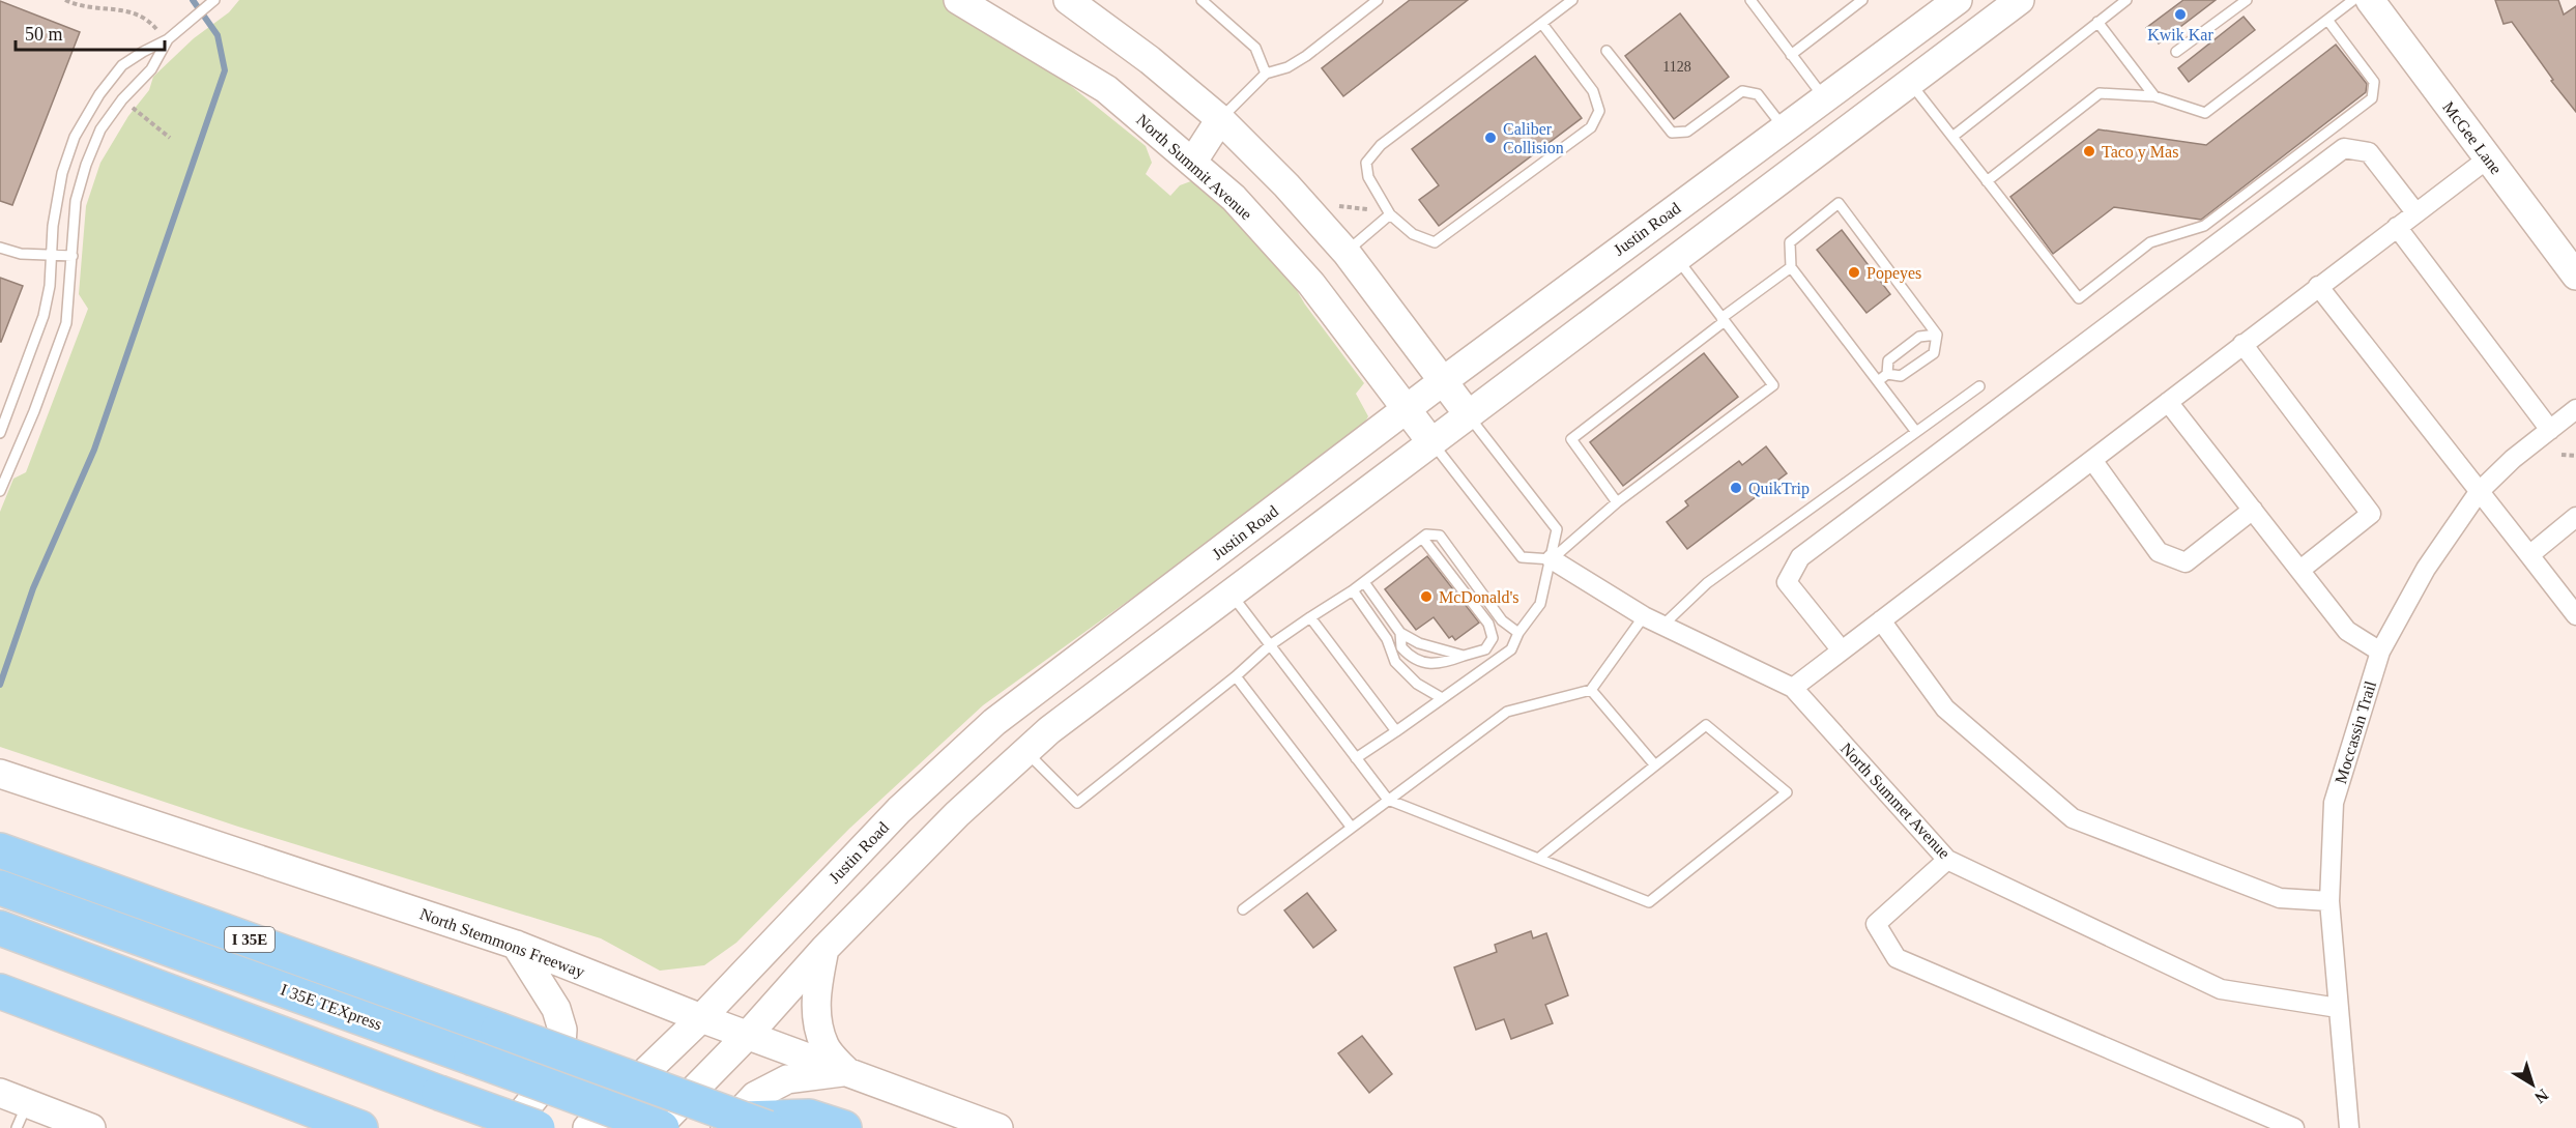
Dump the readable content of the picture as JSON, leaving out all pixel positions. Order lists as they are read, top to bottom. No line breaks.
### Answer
{"streets":{"highway":["I 35E","I 35E TEXpress"],"main road":["McGee Lane","North Summit Avenue","Justin Road","North Stemmons Freeway"],"street":["Moccassin Trail","North Summet Avenue"]},"crossings":[["North Summit Avenue","Justin Road"],["Justin Road","North Stemmons Freeway"],["Moccassin Trail","North Summet Avenue"]],"places":["Kwik Kar","Caliber Collision","Taco y Mas","Popeyes","QuikTrip","McDonald's"],"house_numbers":["1128"],"scale_bar":"50 m","north":"bottom right"}
